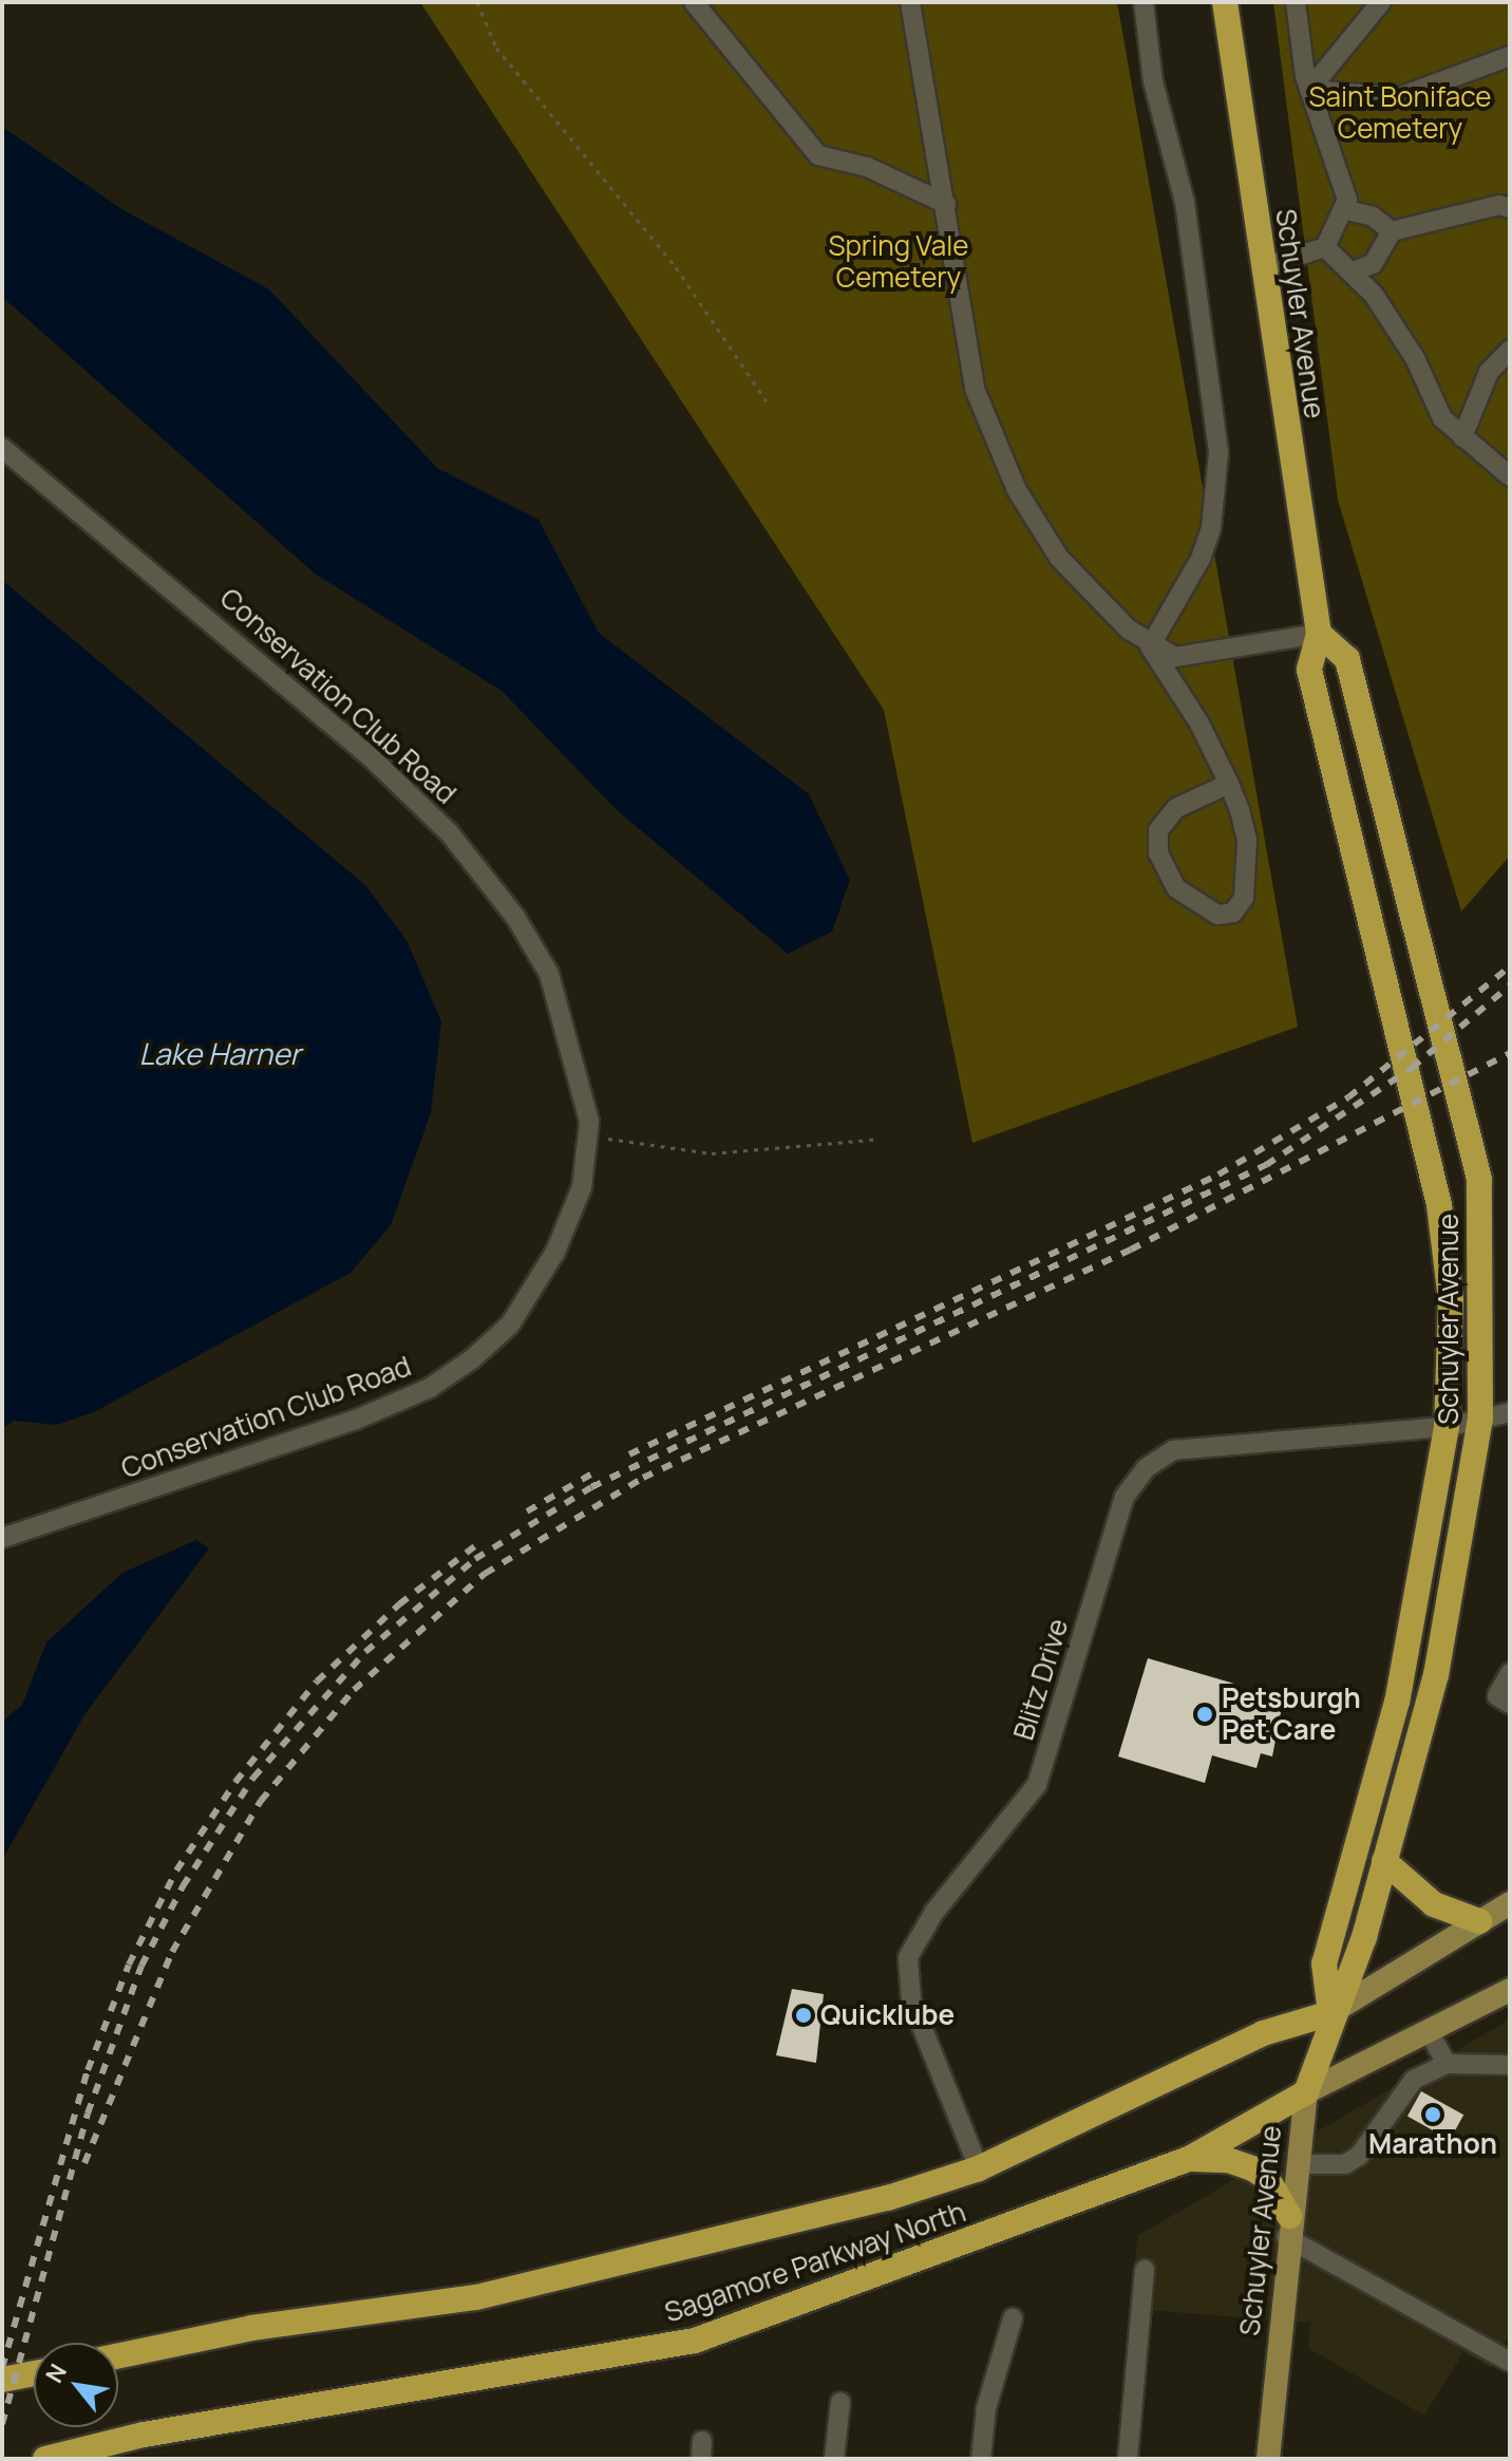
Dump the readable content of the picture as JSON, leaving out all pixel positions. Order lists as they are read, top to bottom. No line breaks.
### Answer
{"streets":{"highway":["Schuyler Avenue","Sagamore Parkway North"],"street":["Conservation Club Road","Blitz Drive"]},"crossings":[["Schuyler Avenue","Blitz Drive"],["Schuyler Avenue","Sagamore Parkway North"],["Blitz Drive","Sagamore Parkway North"]],"water":["Lake Harner"],"parks":["Saint Boniface Cemetery","Spring Vale Cemetery"],"places":["Petsburgh Pet Care","Quicklube","Marathon"],"north":"top left"}
